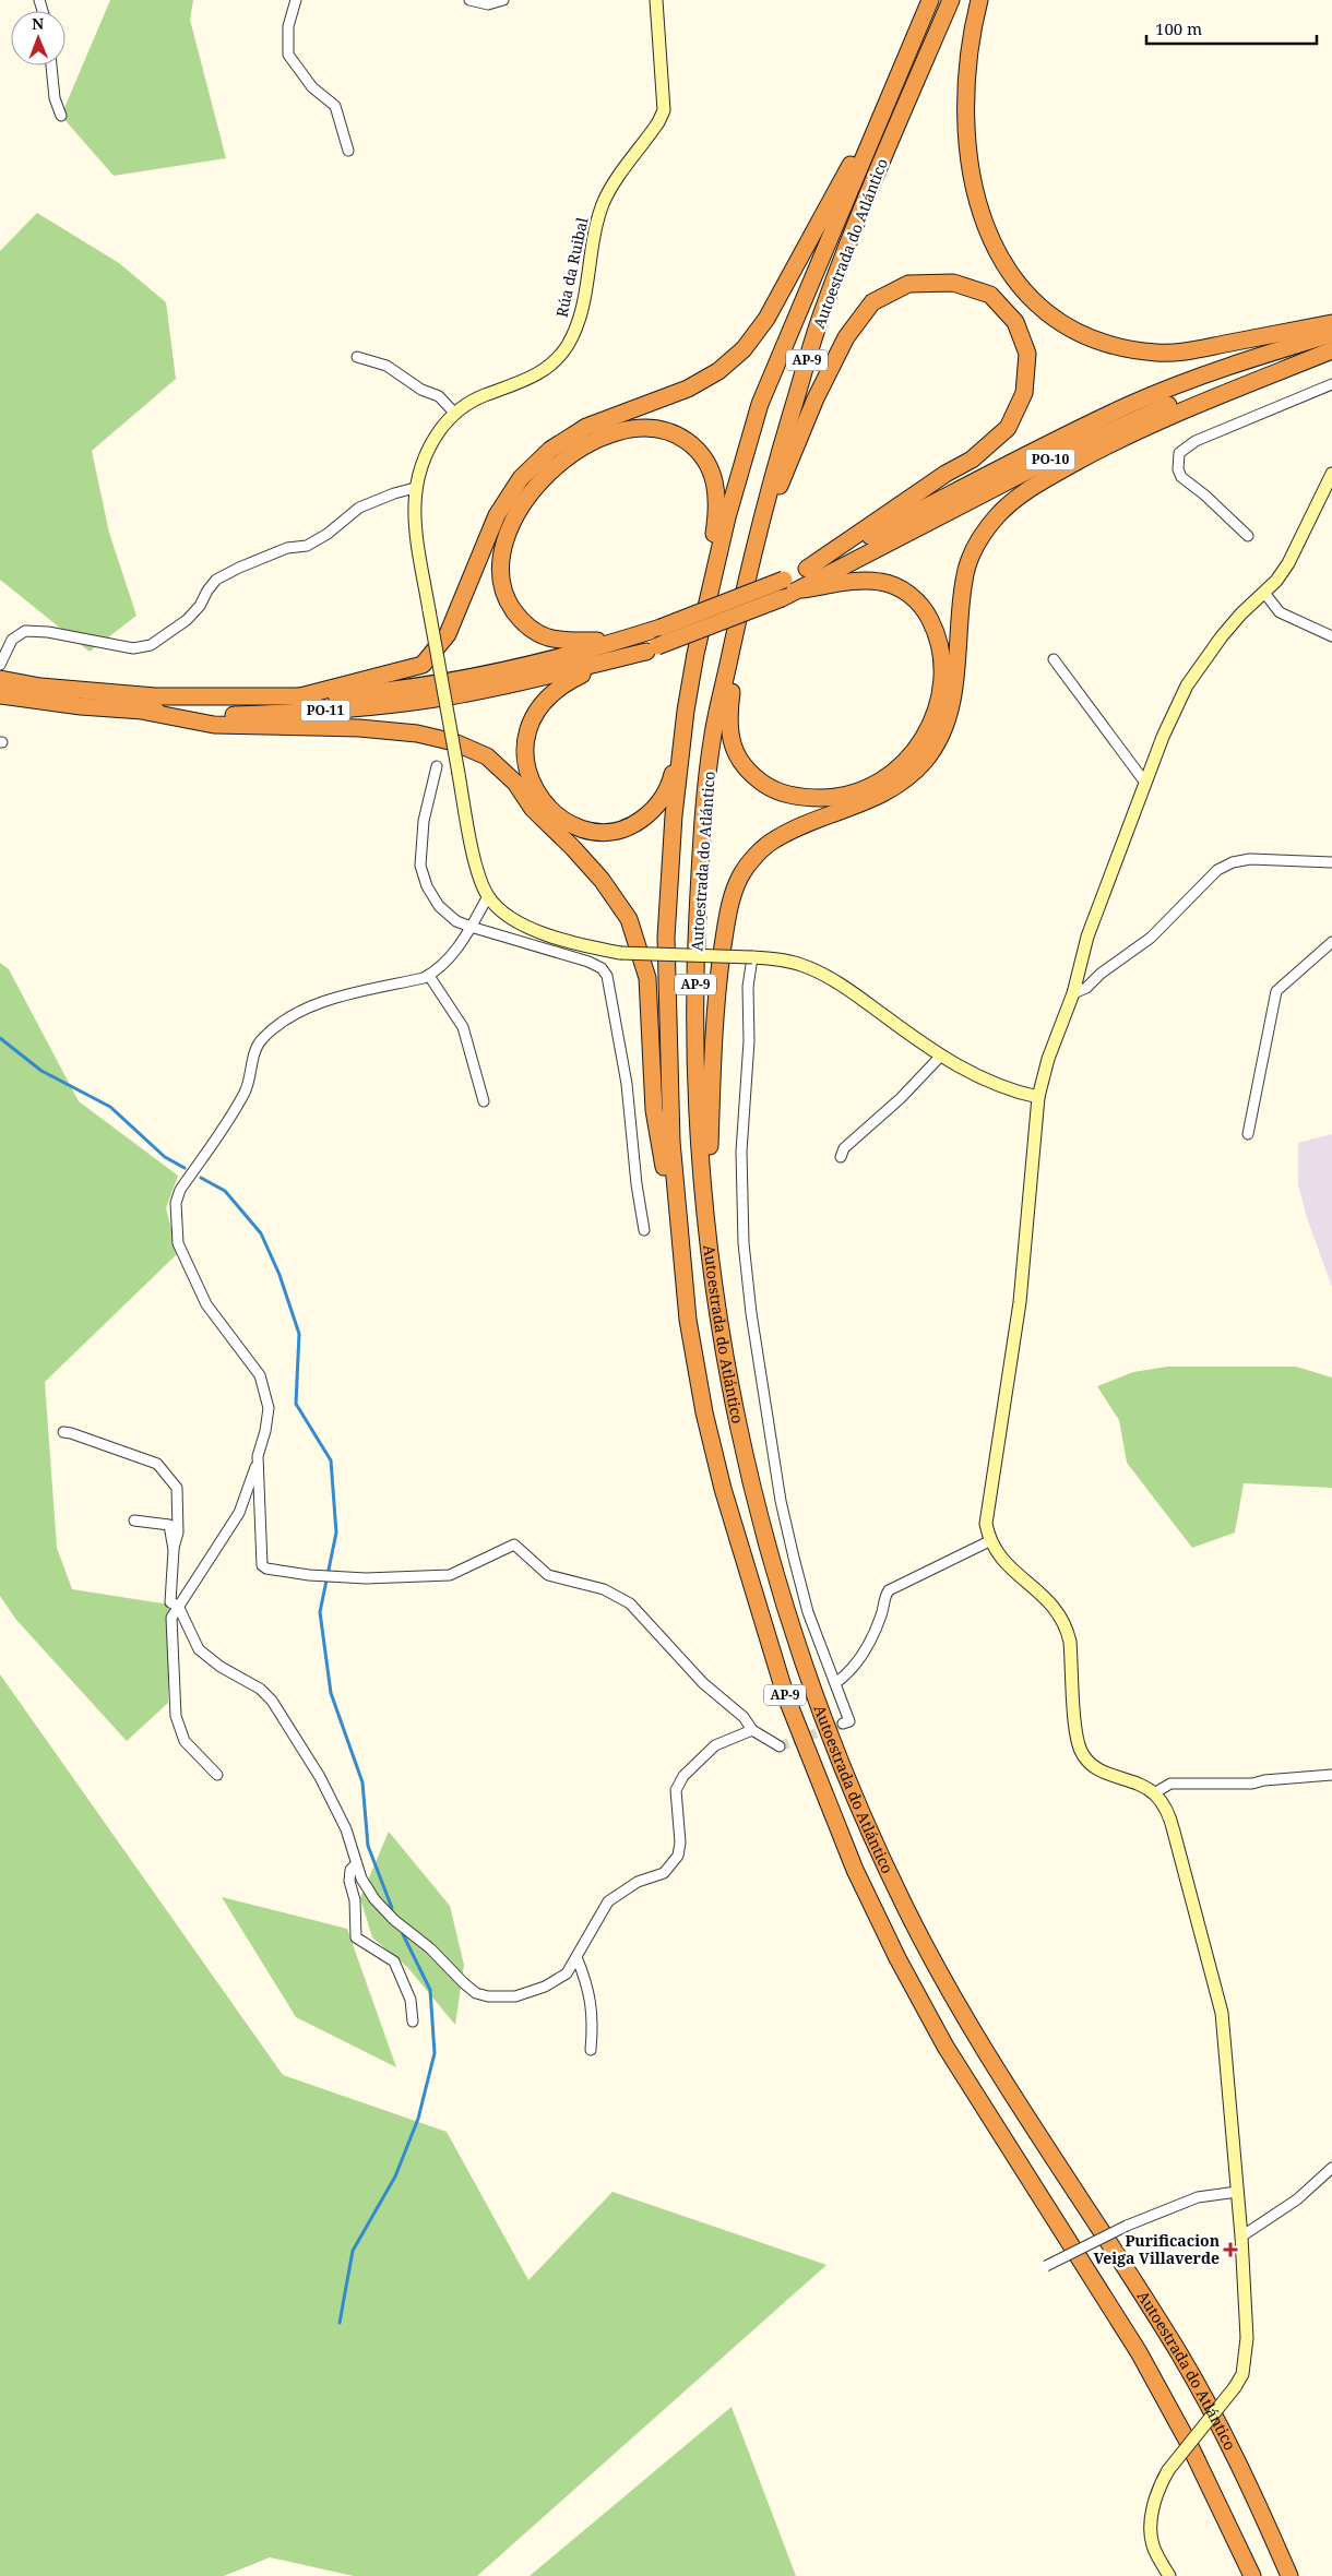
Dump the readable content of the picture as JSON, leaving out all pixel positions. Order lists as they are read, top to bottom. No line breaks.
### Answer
{"streets":{"highway":["Autoestrada do Atlántico","AP-9","PO-10","PO-11"],"street":["Rúa da Ruibal"]},"crossings":[["PO-10","PO-11"]],"places":{"health":["Purificacion Veiga Villaverde"]},"scale_bar":"100 m","north":"top"}
